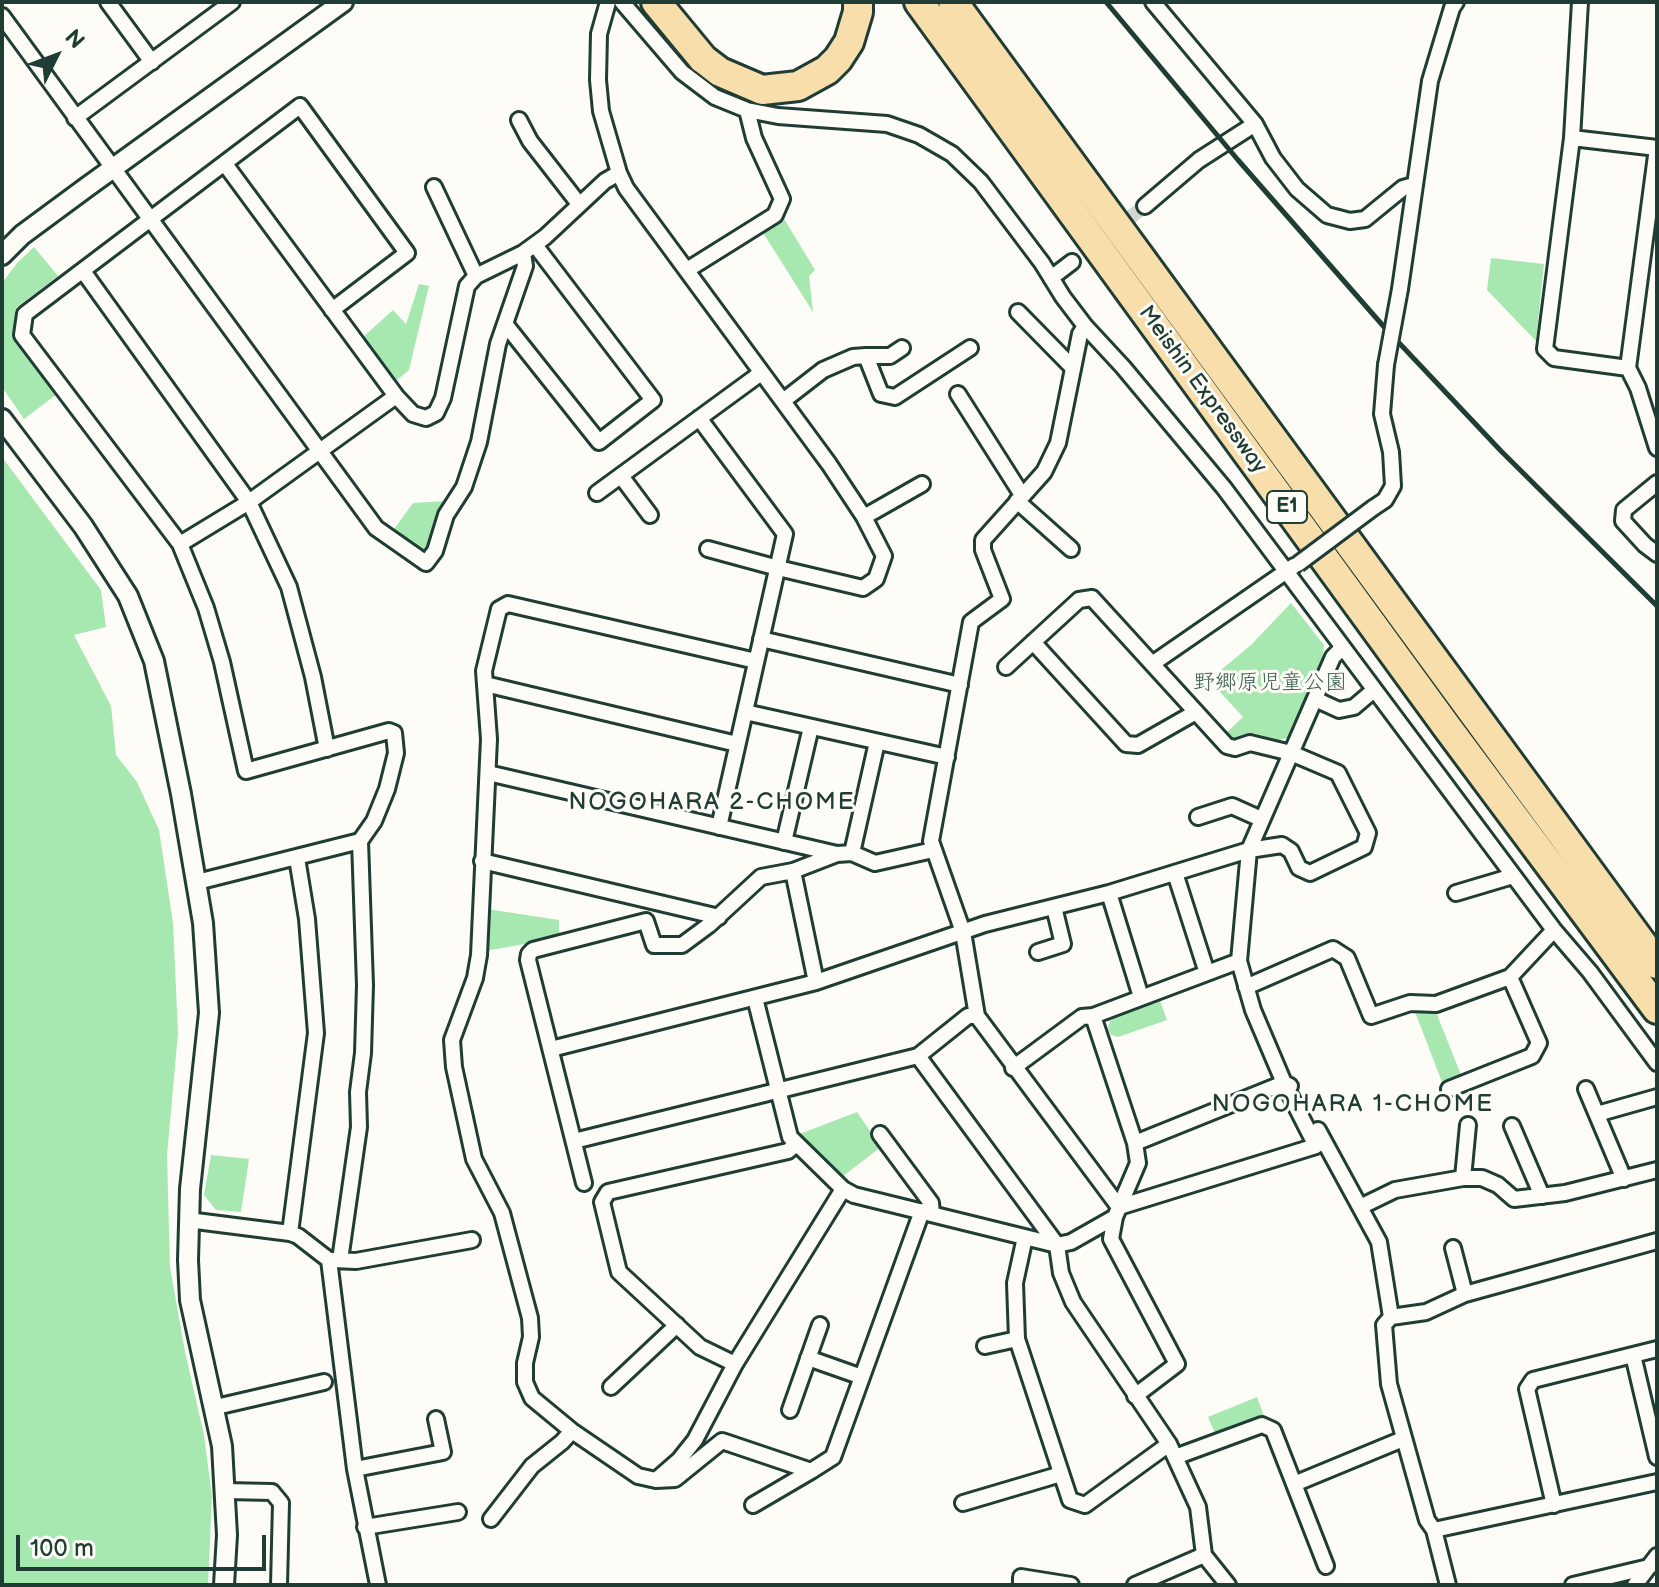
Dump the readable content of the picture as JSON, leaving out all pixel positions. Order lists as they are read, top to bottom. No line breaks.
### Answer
{"streets":{"highway":["Meishin Expressway","E1"]},"districts":["NOGOHARA 2-CHOME","NOGOHARA 1-CHOME"],"parks":["野郷原児童公園"],"scale_bar":"100 m","north":"top right"}
